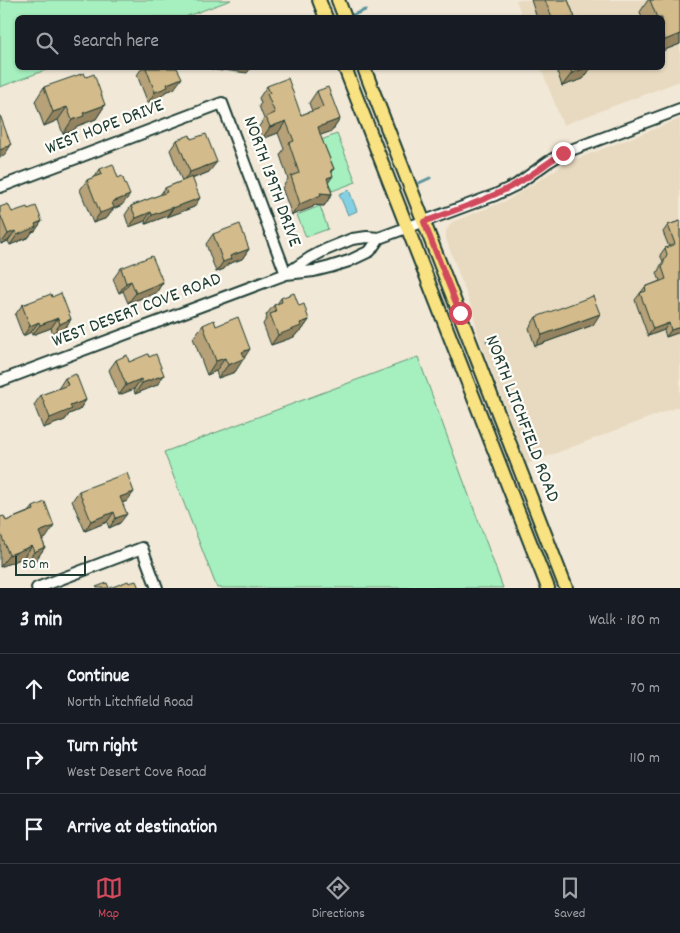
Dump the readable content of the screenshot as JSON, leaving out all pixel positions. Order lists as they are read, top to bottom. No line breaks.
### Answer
{"streets":{"main road":["NORTH LITCHFIELD ROAD"],"street":["WEST HOPE DRIVE","NORTH 139TH DRIVE","WEST DESERT COVE ROAD"]},"crossings":[["WEST HOPE DRIVE","NORTH 139TH DRIVE"],["NORTH 139TH DRIVE","WEST DESERT COVE ROAD"],["WEST DESERT COVE ROAD","NORTH LITCHFIELD ROAD"]],"scale_bar":"50 m","page":{"search":"Search here","scale":"50 m","heading":["3 min","Walk · 180 m"],"list":[["Continue","North Litchfield Road","70 m"],["Turn right","West Desert Cove Road","110 m"],"Arrive at destination"],"nav":["Map","Directions","Saved"]}}
